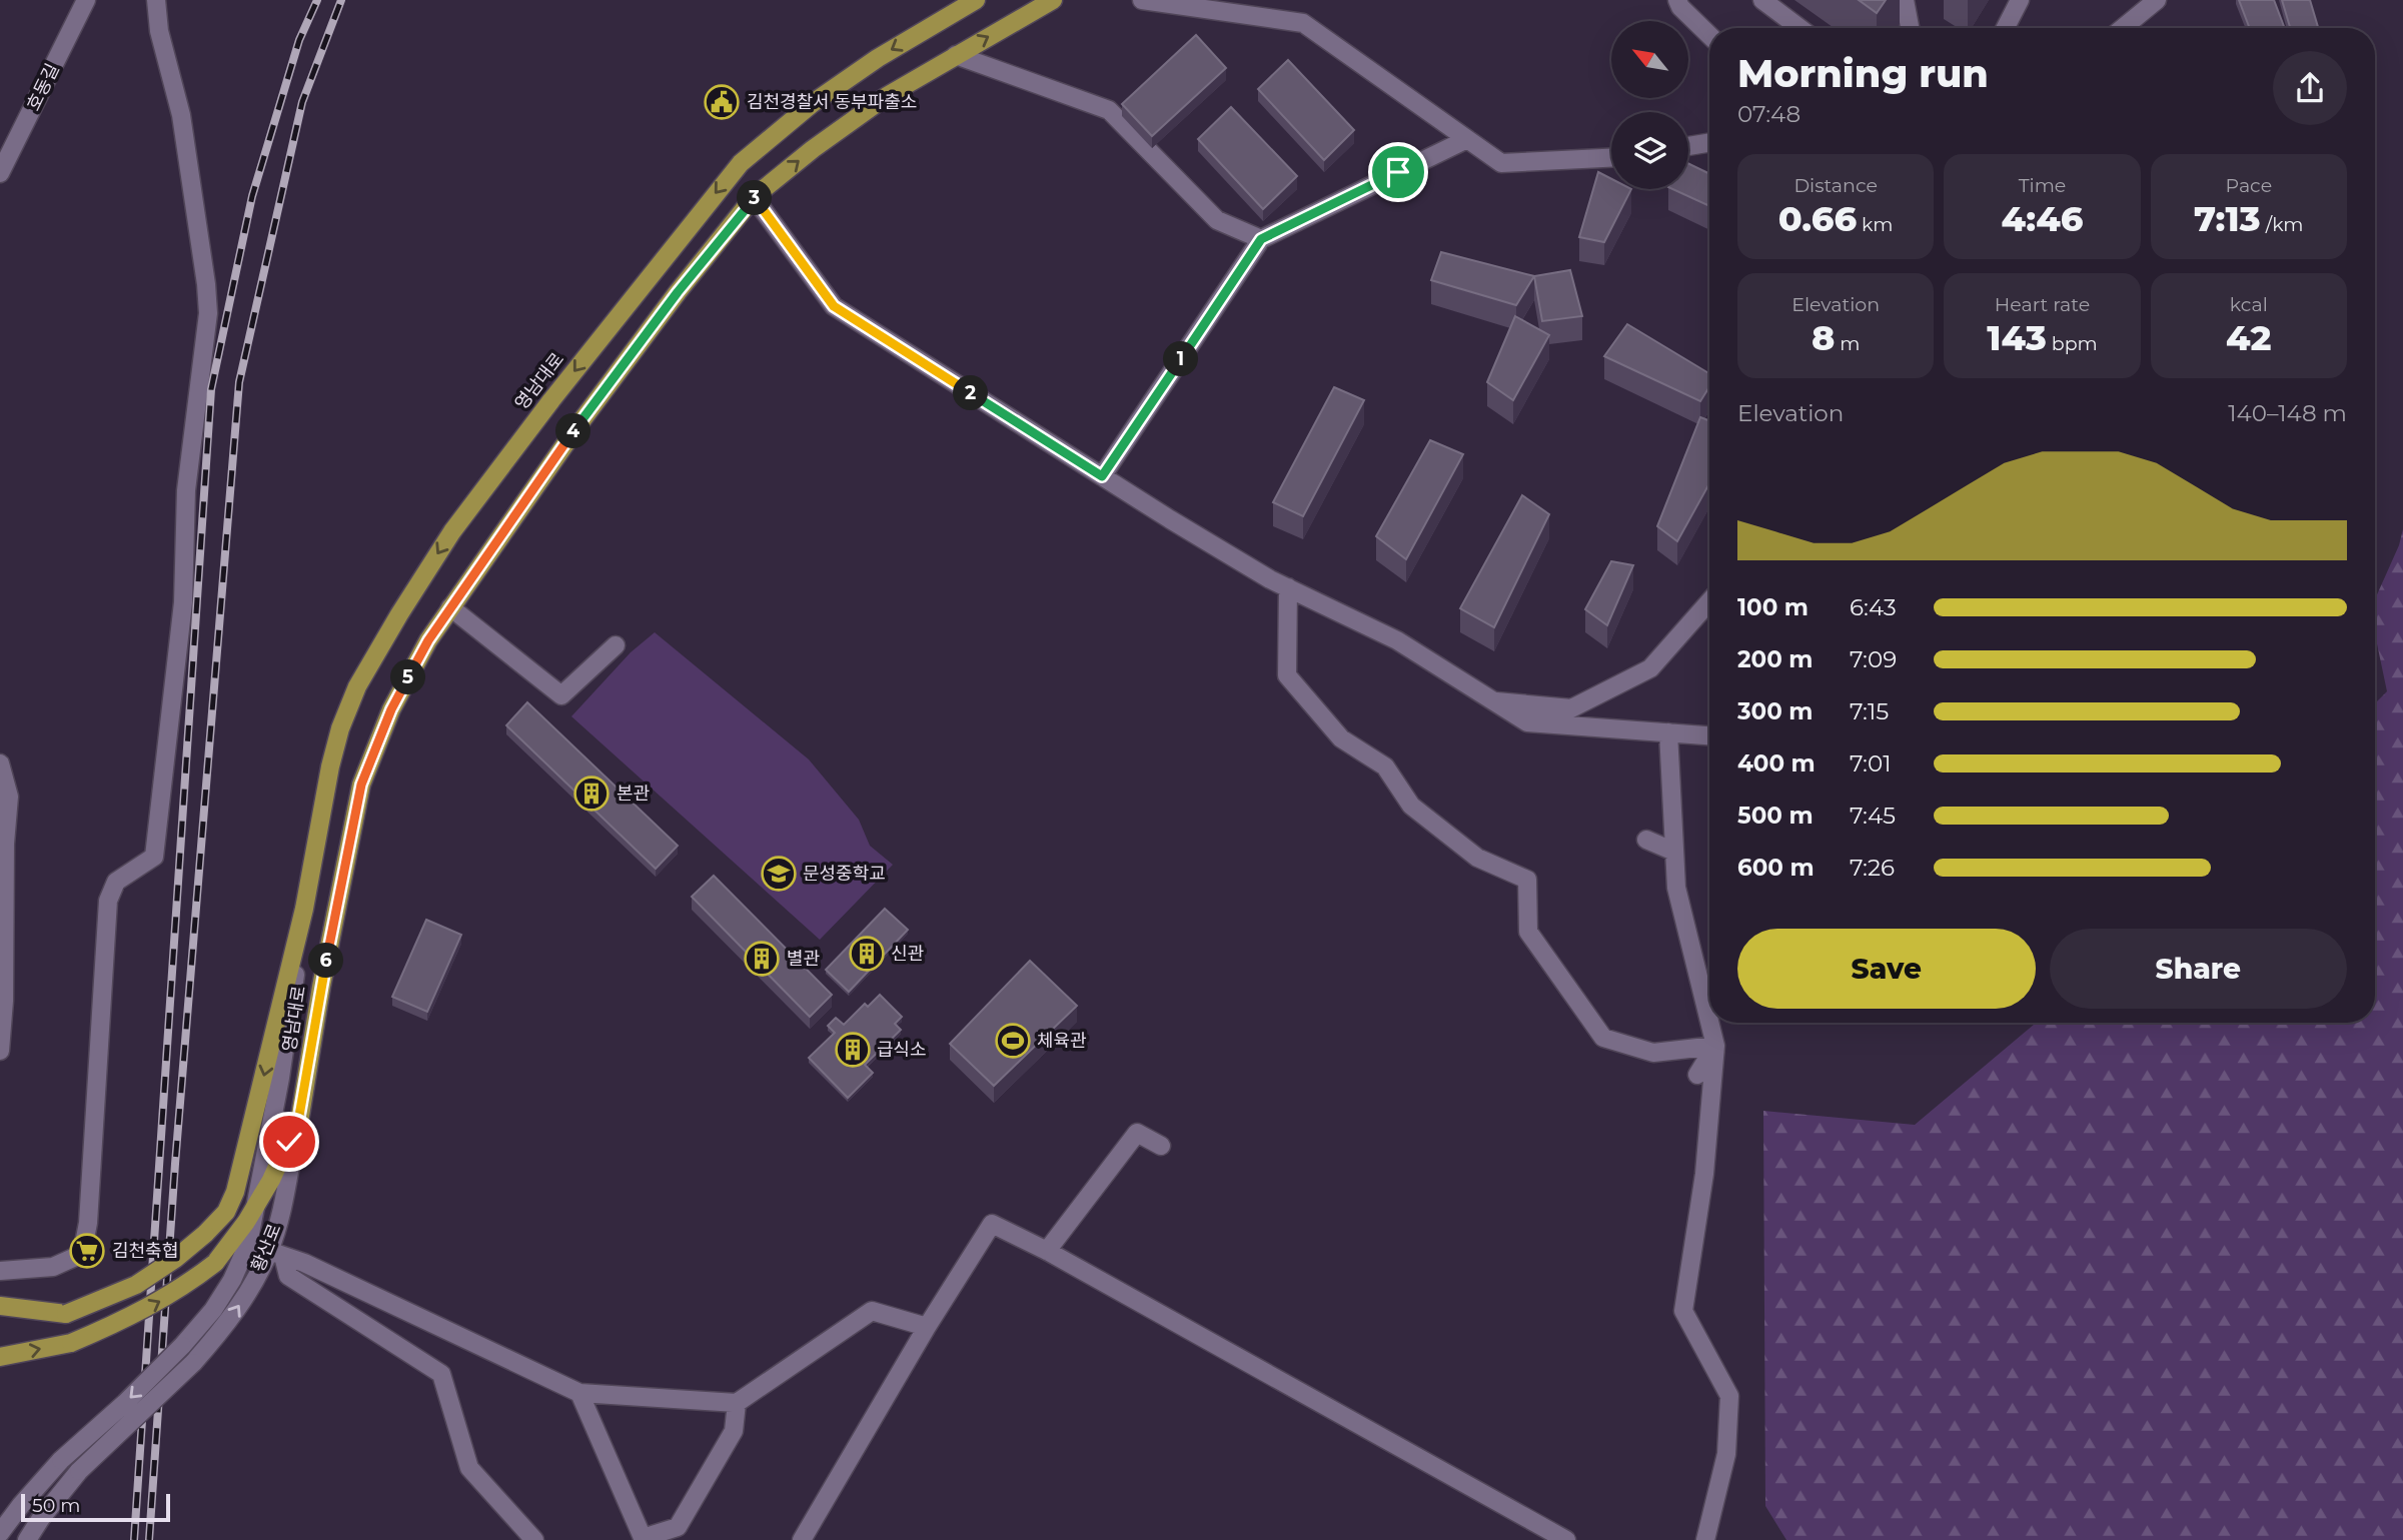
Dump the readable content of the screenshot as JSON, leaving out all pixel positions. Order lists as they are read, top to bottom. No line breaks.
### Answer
{"streets":{"main road":["영남대로"],"street":["호동길","황산로"]},"crossings":[["영남대로","황산로"]],"places":{"public building":["김천경찰서 동부파출소"],"building":["본관","신관","별관","급식소"],"school or university":["문성중학교"],"sports":["체육관"],"supermarket":["김천축협"]},"scale_bar":"50 m","north":"top left","page":{"heading":["Morning run","07:48"],"stats":[["Distance","0.66 km"],["Time","4:46"],["Pace","7:13 /km"],["Elevation","8 m"],["Heart rate","143 bpm"],["kcal","42"]],"pins":["3","1","2","4","5","6"],"chart":["Elevation","140–148 m"],"list":[{"name":"100 m","note":"6:43"},{"name":"200 m","note":"7:09"},{"name":"300 m","note":"7:15"},{"name":"400 m","note":"7:01"},{"name":"500 m","note":"7:45"},{"name":"600 m","note":"7:26"}],"buttons":["Save","Share"],"scale":"50 m"}}
